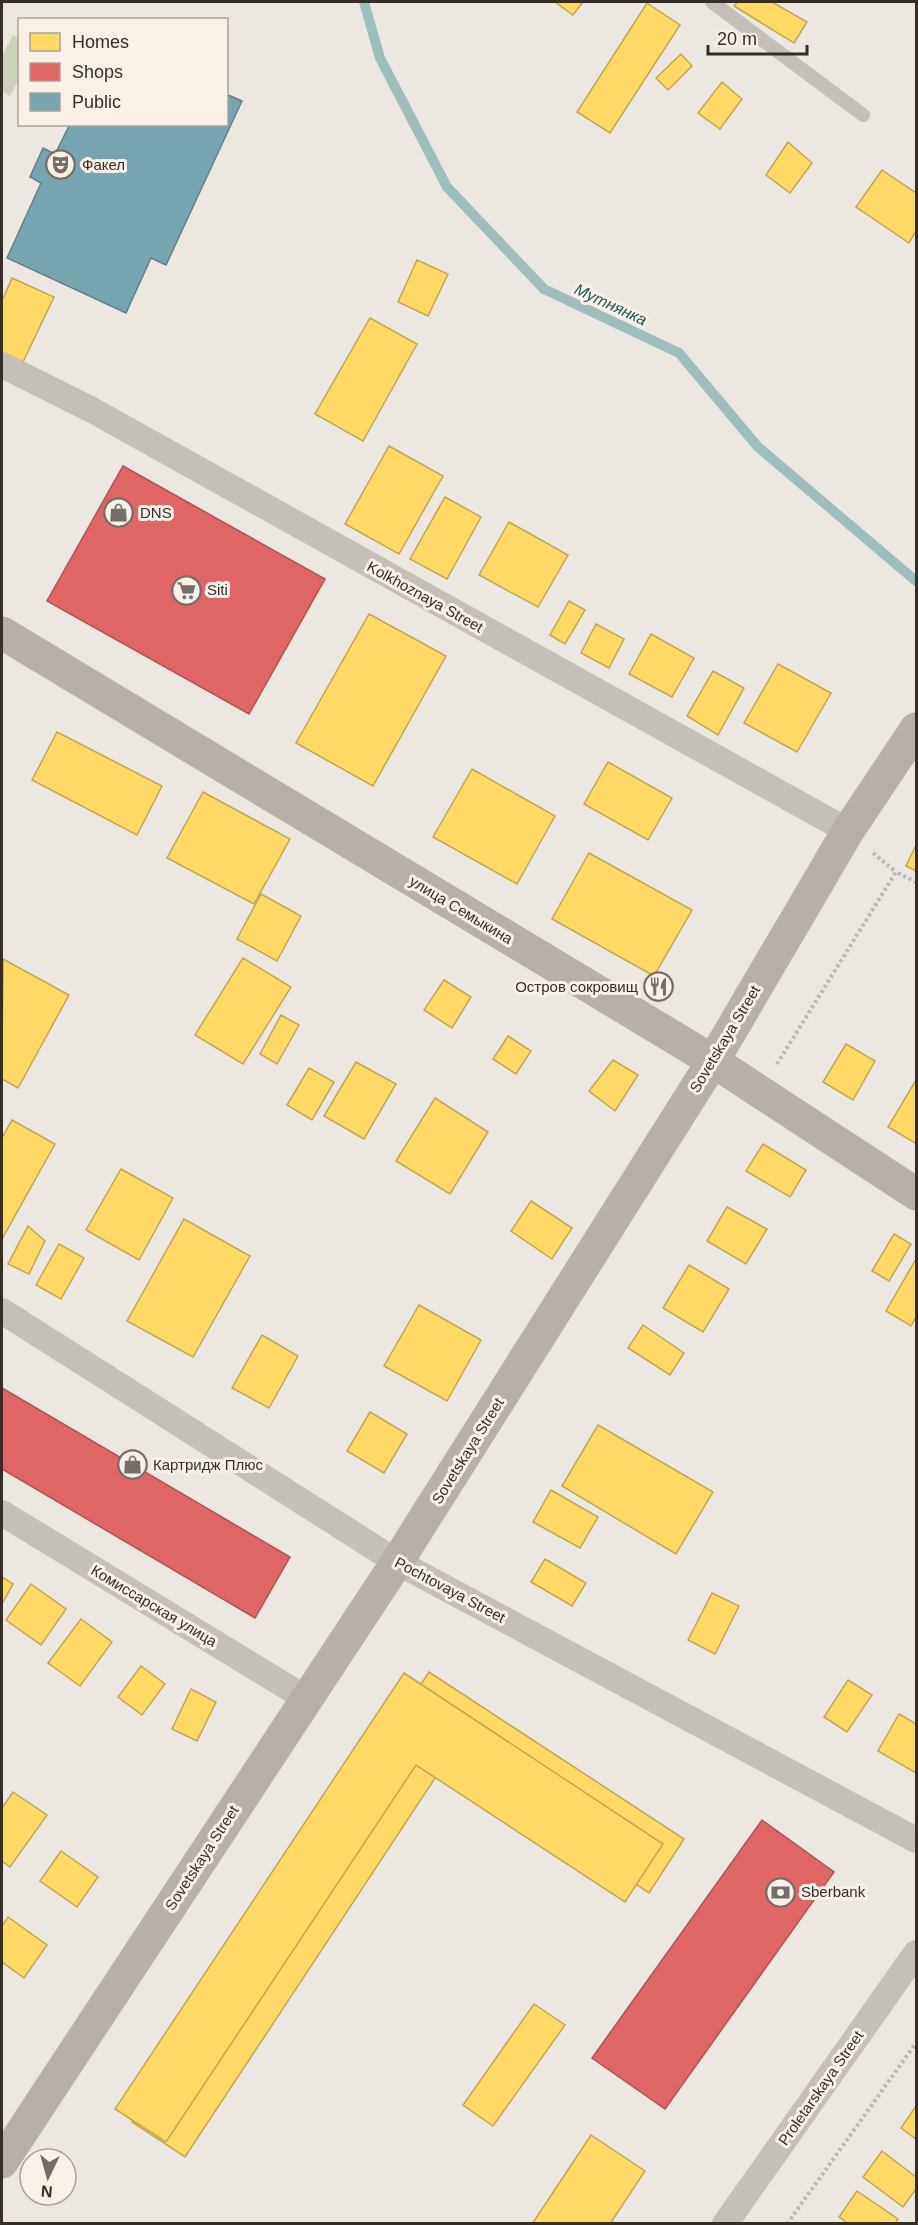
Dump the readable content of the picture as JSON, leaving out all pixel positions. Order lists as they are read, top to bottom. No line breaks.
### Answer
{"streets":{"street":["Kolkhoznaya Street","улица Семыкина","Sovetskaya Street","Pochtovaya Street","Комиссарская улица","Proletarskaya Street"]},"crossings":[["Kolkhoznaya Street","Sovetskaya Street"],["улица Семыкина","Sovetskaya Street"],["Sovetskaya Street","Pochtovaya Street"],["Sovetskaya Street","Комиссарская улица"]],"water":["Мутнянка"],"places":{"theatre":["Факел"],"shop":["DNS","Картридж Плюс"],"supermarket":["Siti"],"restaurant":["Остров сокровищ"],"bank":["Sberbank"]},"legend":["Homes","Shops","Public"],"scale_bar":"20 m","north":"bottom"}
